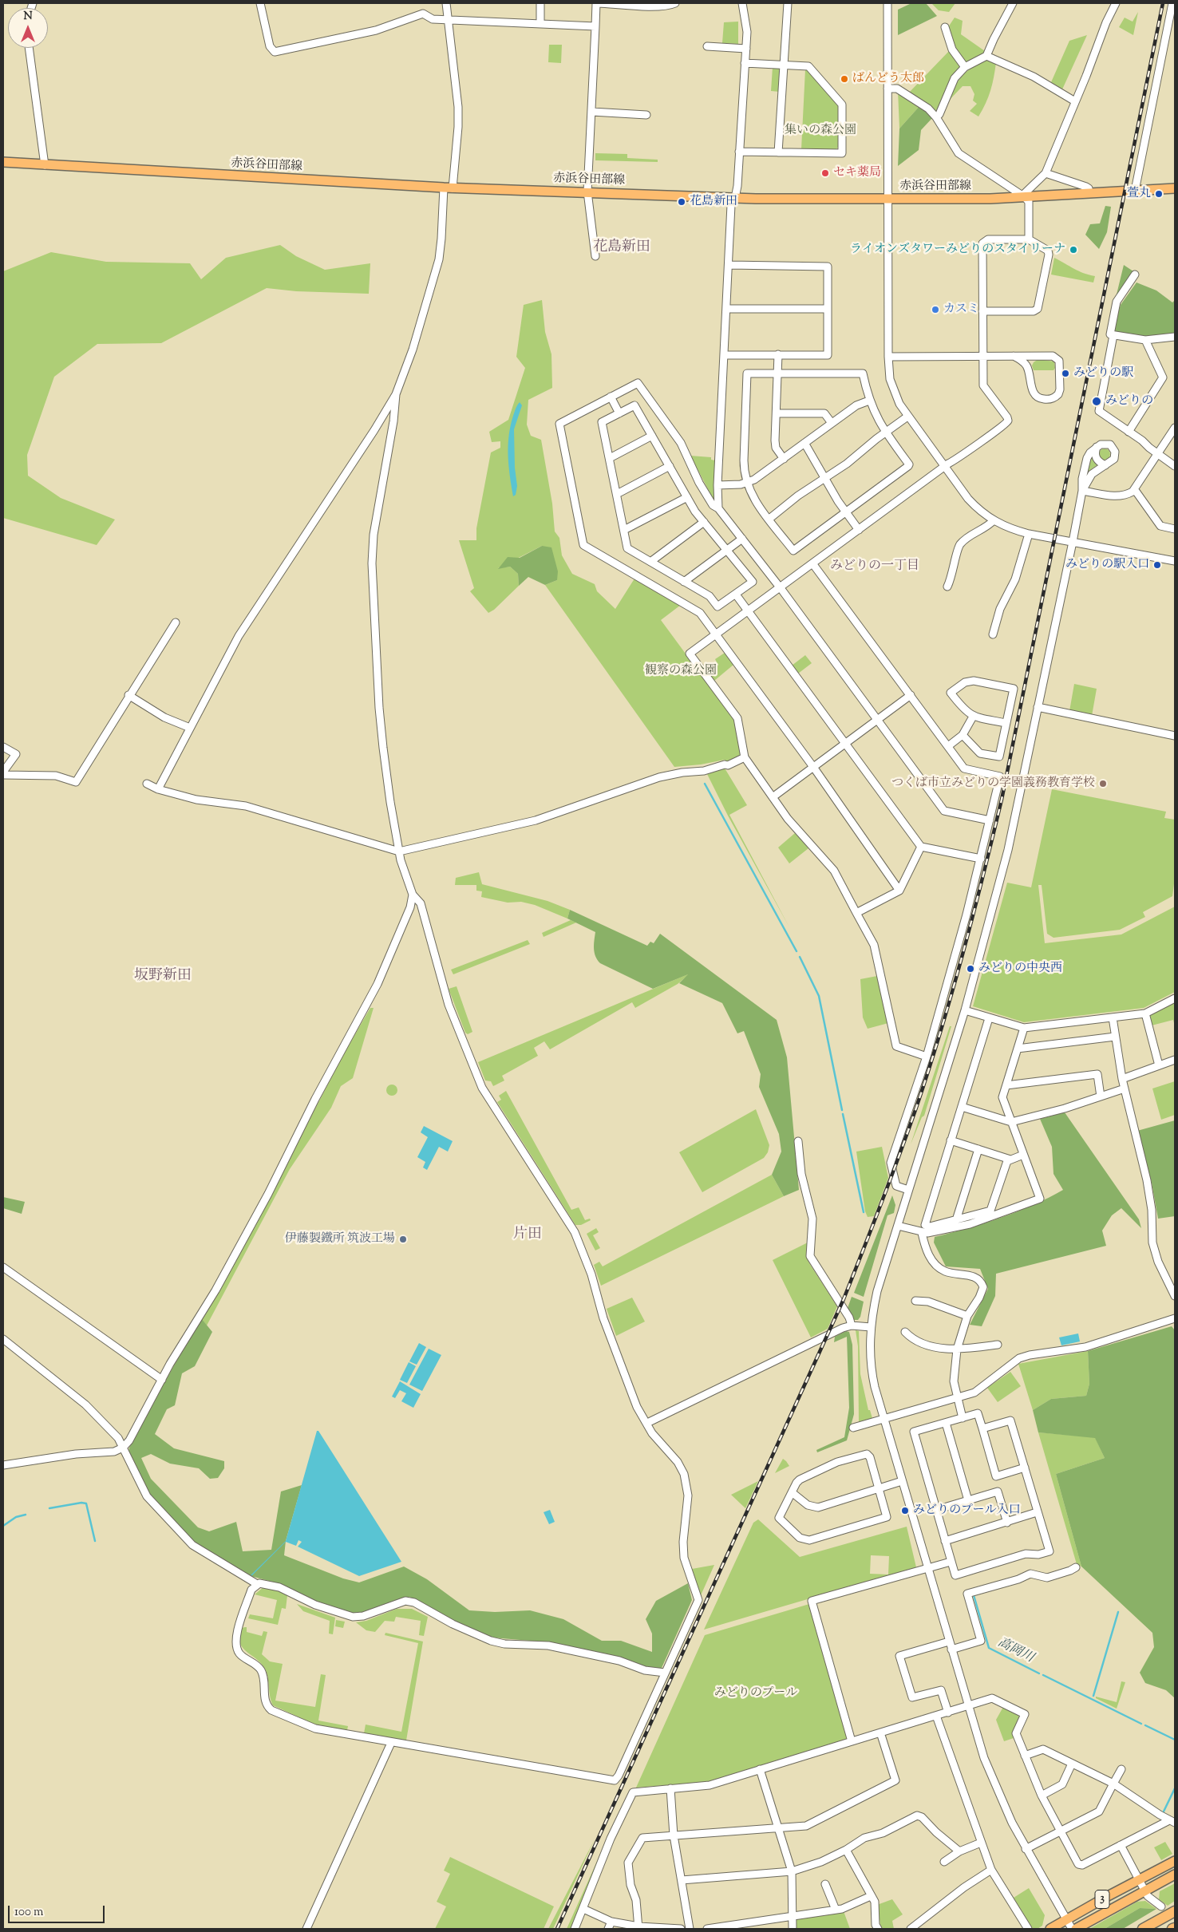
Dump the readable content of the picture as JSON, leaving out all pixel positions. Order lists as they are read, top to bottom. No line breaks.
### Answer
{"streets":{"main road":["赤浜谷田部線","3"]},"districts":["花島新田","みどりの一丁目","坂野新田","片田"],"water":["高岡川"],"parks":["集いの森公園","観察の森公園","みどりのプール"],"places":["ばんどう太郎","セキ薬局","萱丸","花島新田","ライオンズタワーみどりのスタイリーナ","カスミ","みどりの駅","みどりの","みどりの駅入口","つくば市立みどりの学園義務教育学校","みどりの中央西","伊藤製鐵所 筑波工場","みどりのプール入口"],"scale_bar":"100 m","north":"top"}
